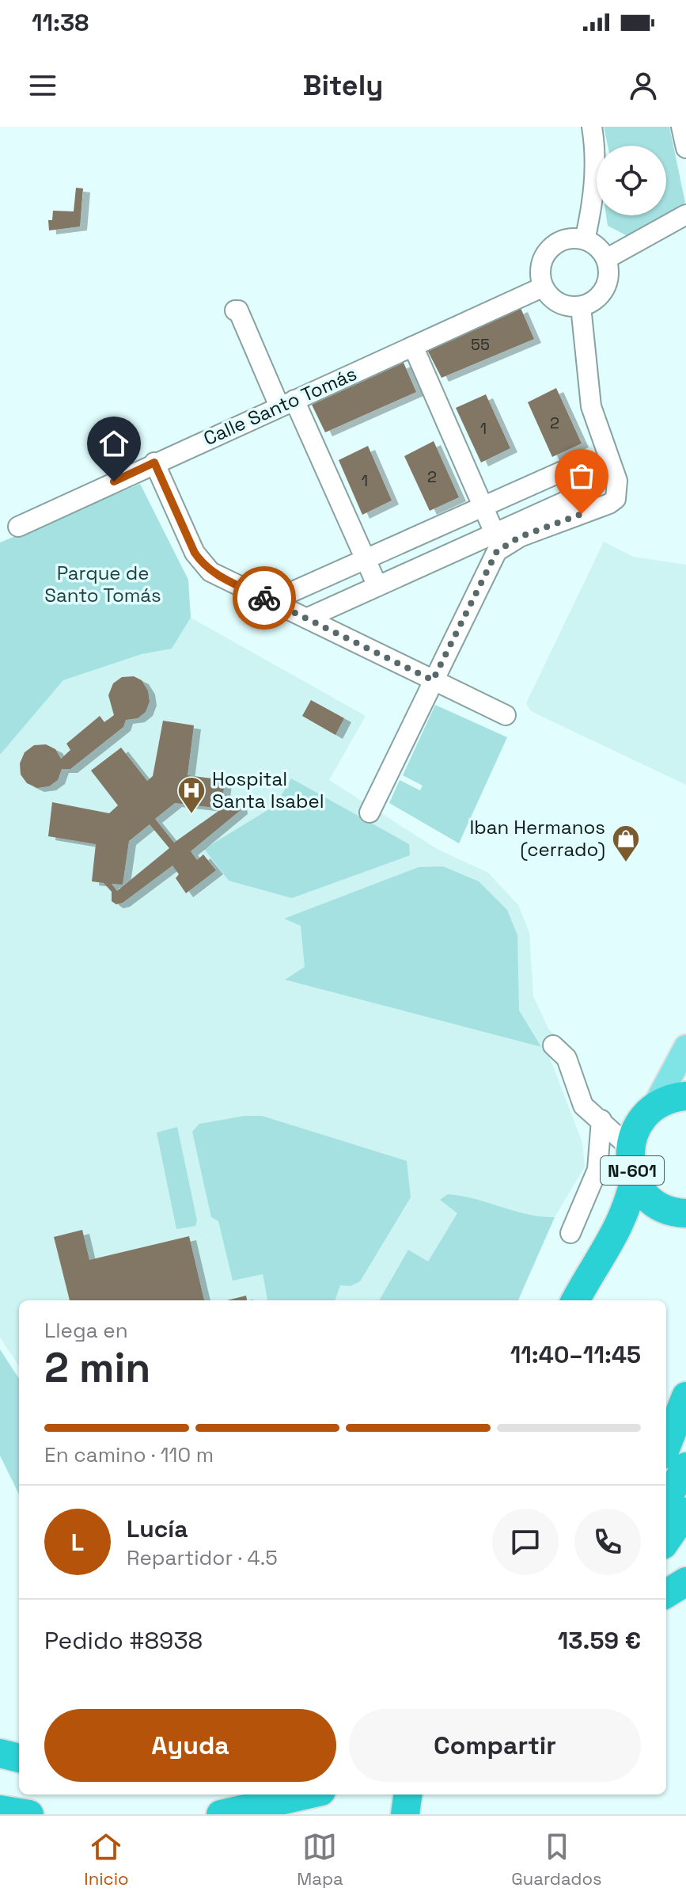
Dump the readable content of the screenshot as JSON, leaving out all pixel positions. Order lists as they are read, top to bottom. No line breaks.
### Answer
{"streets":{"highway":["N-601"],"street":["Calle Santo Tomás"]},"parks":["Parque de Santo Tomás"],"places":{"hospital":["Hospital Santa Isabel"],"shop":["Iban Hermanos (cerrado)"]},"house_numbers":["55","2","1","2","1"],"page":{"status":"11:38","header":"Bitely","heading":["2 min","Llega en","11:40–11:45"],"panel":["Lucía","Repartidor · 4.5","Pedido #8938","13.59 €"],"bar":"En camino · 110 m","round":"L","buttons":["Ayuda","Compartir"],"tabs":["Inicio","Mapa","Guardados"]}}
